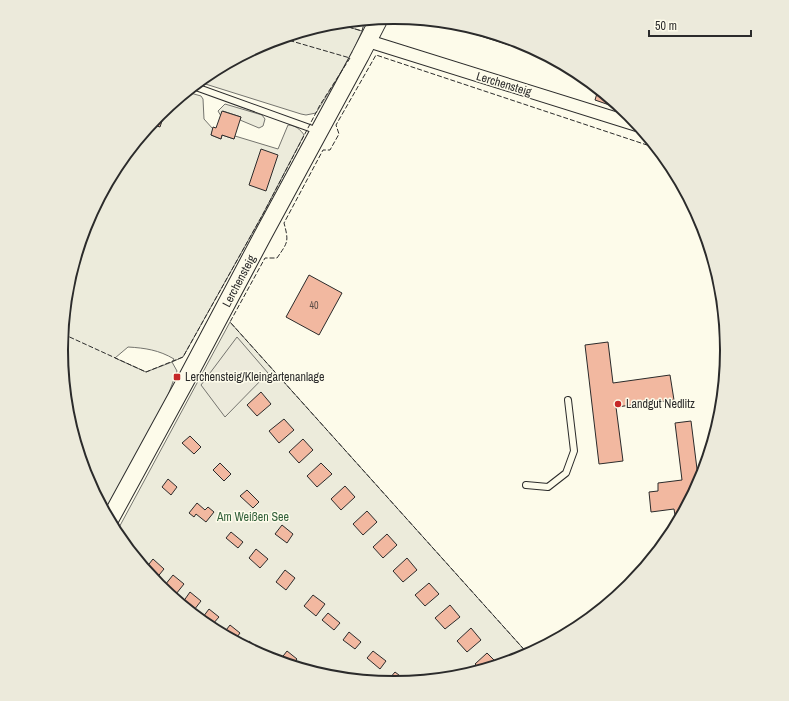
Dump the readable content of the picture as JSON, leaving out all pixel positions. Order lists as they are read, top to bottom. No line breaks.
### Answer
{"streets":{"street":["Lerchensteig"]},"parks":["Am Weißen See"],"places":{"transit":["Lerchensteig/Kleingartenanlage"],"other":["Landgut Nedlitz"]},"house_numbers":["40"],"scale_bar":"50 m"}
